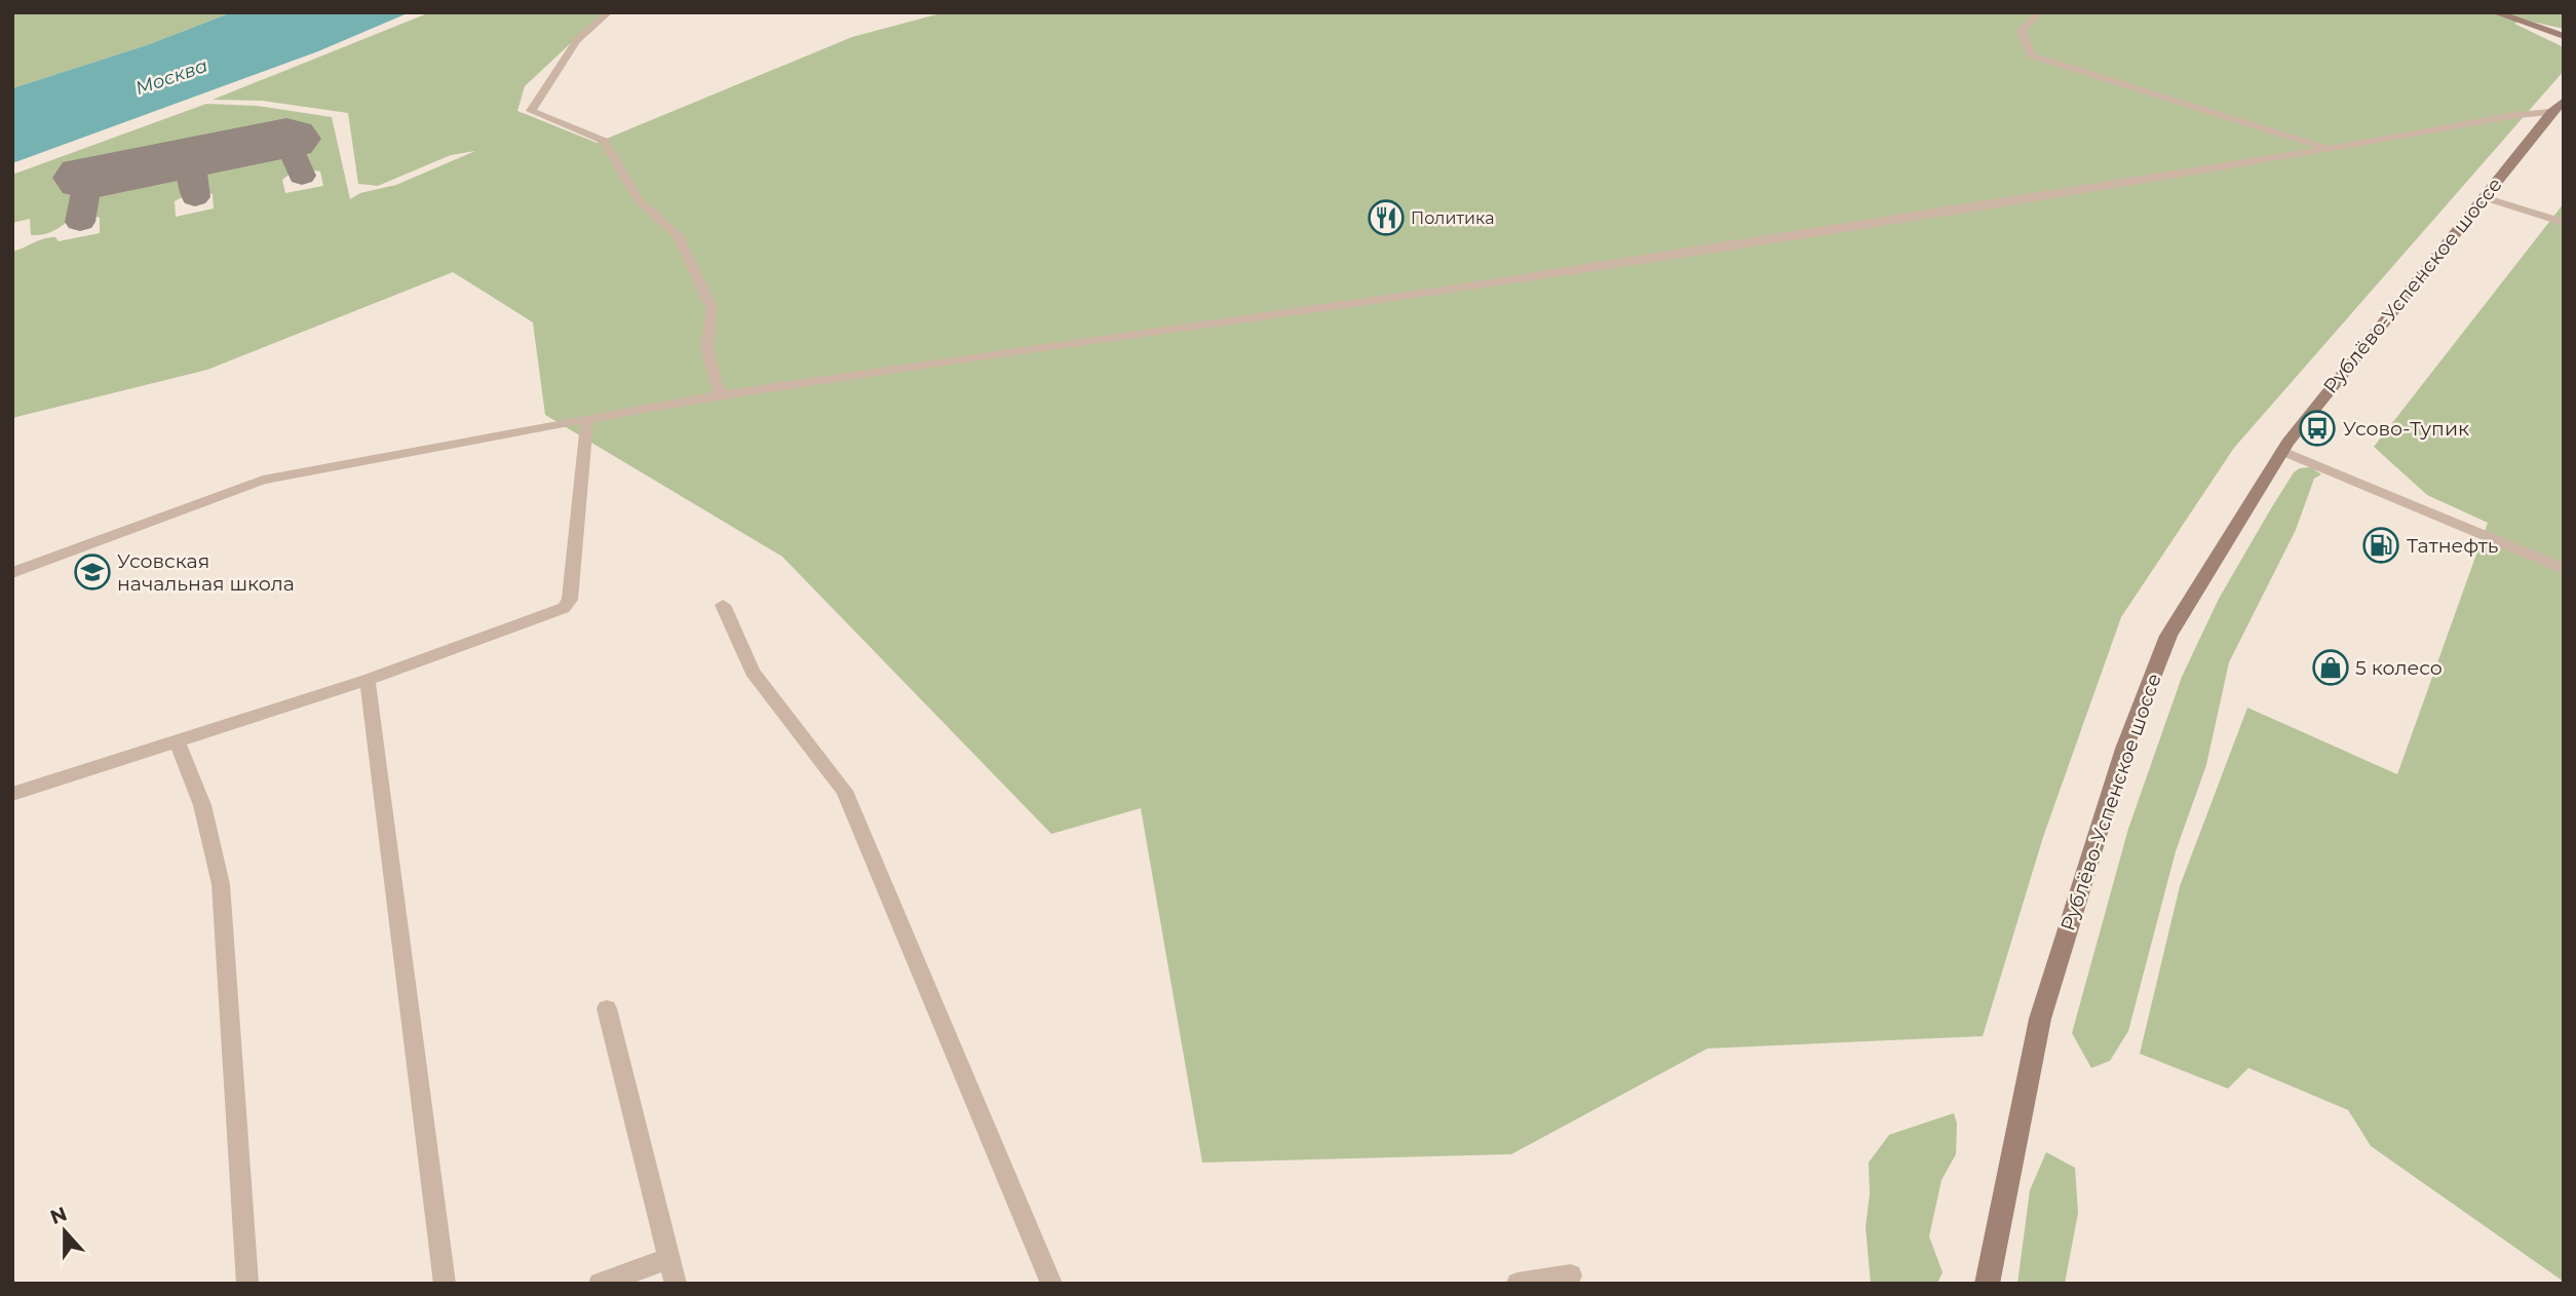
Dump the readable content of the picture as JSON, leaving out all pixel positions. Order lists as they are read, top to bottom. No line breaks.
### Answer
{"streets":{"main road":["Рублёво-Успенское шоссе"]},"water":["Москва"],"places":{"restaurant":["Политика"],"bus stop":["Усово-Тупик"],"fuel station":["Татнефть"],"school or university":["Усовская начальная школа"],"shop":["5 колесо"]},"north":"top"}
